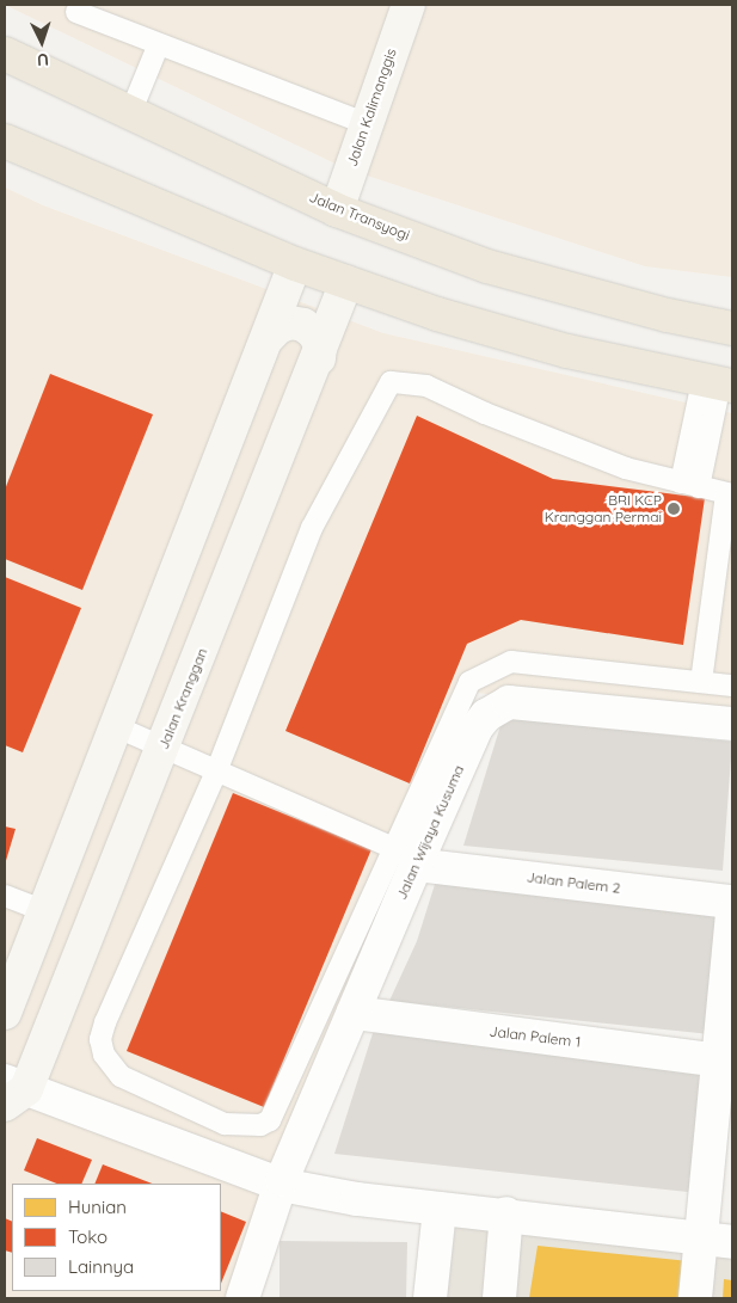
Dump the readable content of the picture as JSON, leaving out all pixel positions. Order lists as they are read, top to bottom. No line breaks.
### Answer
{"streets":{"highway":["Jalan Transyogi"],"main road":["Jalan Kalimanggis","Jalan Kranggan"],"street":["Jalan Wijaya Kusuma","Jalan Palem 2","Jalan Palem 1"]},"crossings":[["Jalan Kalimanggis","Jalan Transyogi"],["Jalan Wijaya Kusuma","Jalan Palem 2"],["Jalan Wijaya Kusuma","Jalan Palem 1"]],"places":["BRI KCP Kranggan Permai"],"legend":["Hunian","Toko","Lainnya"],"north":"bottom"}
